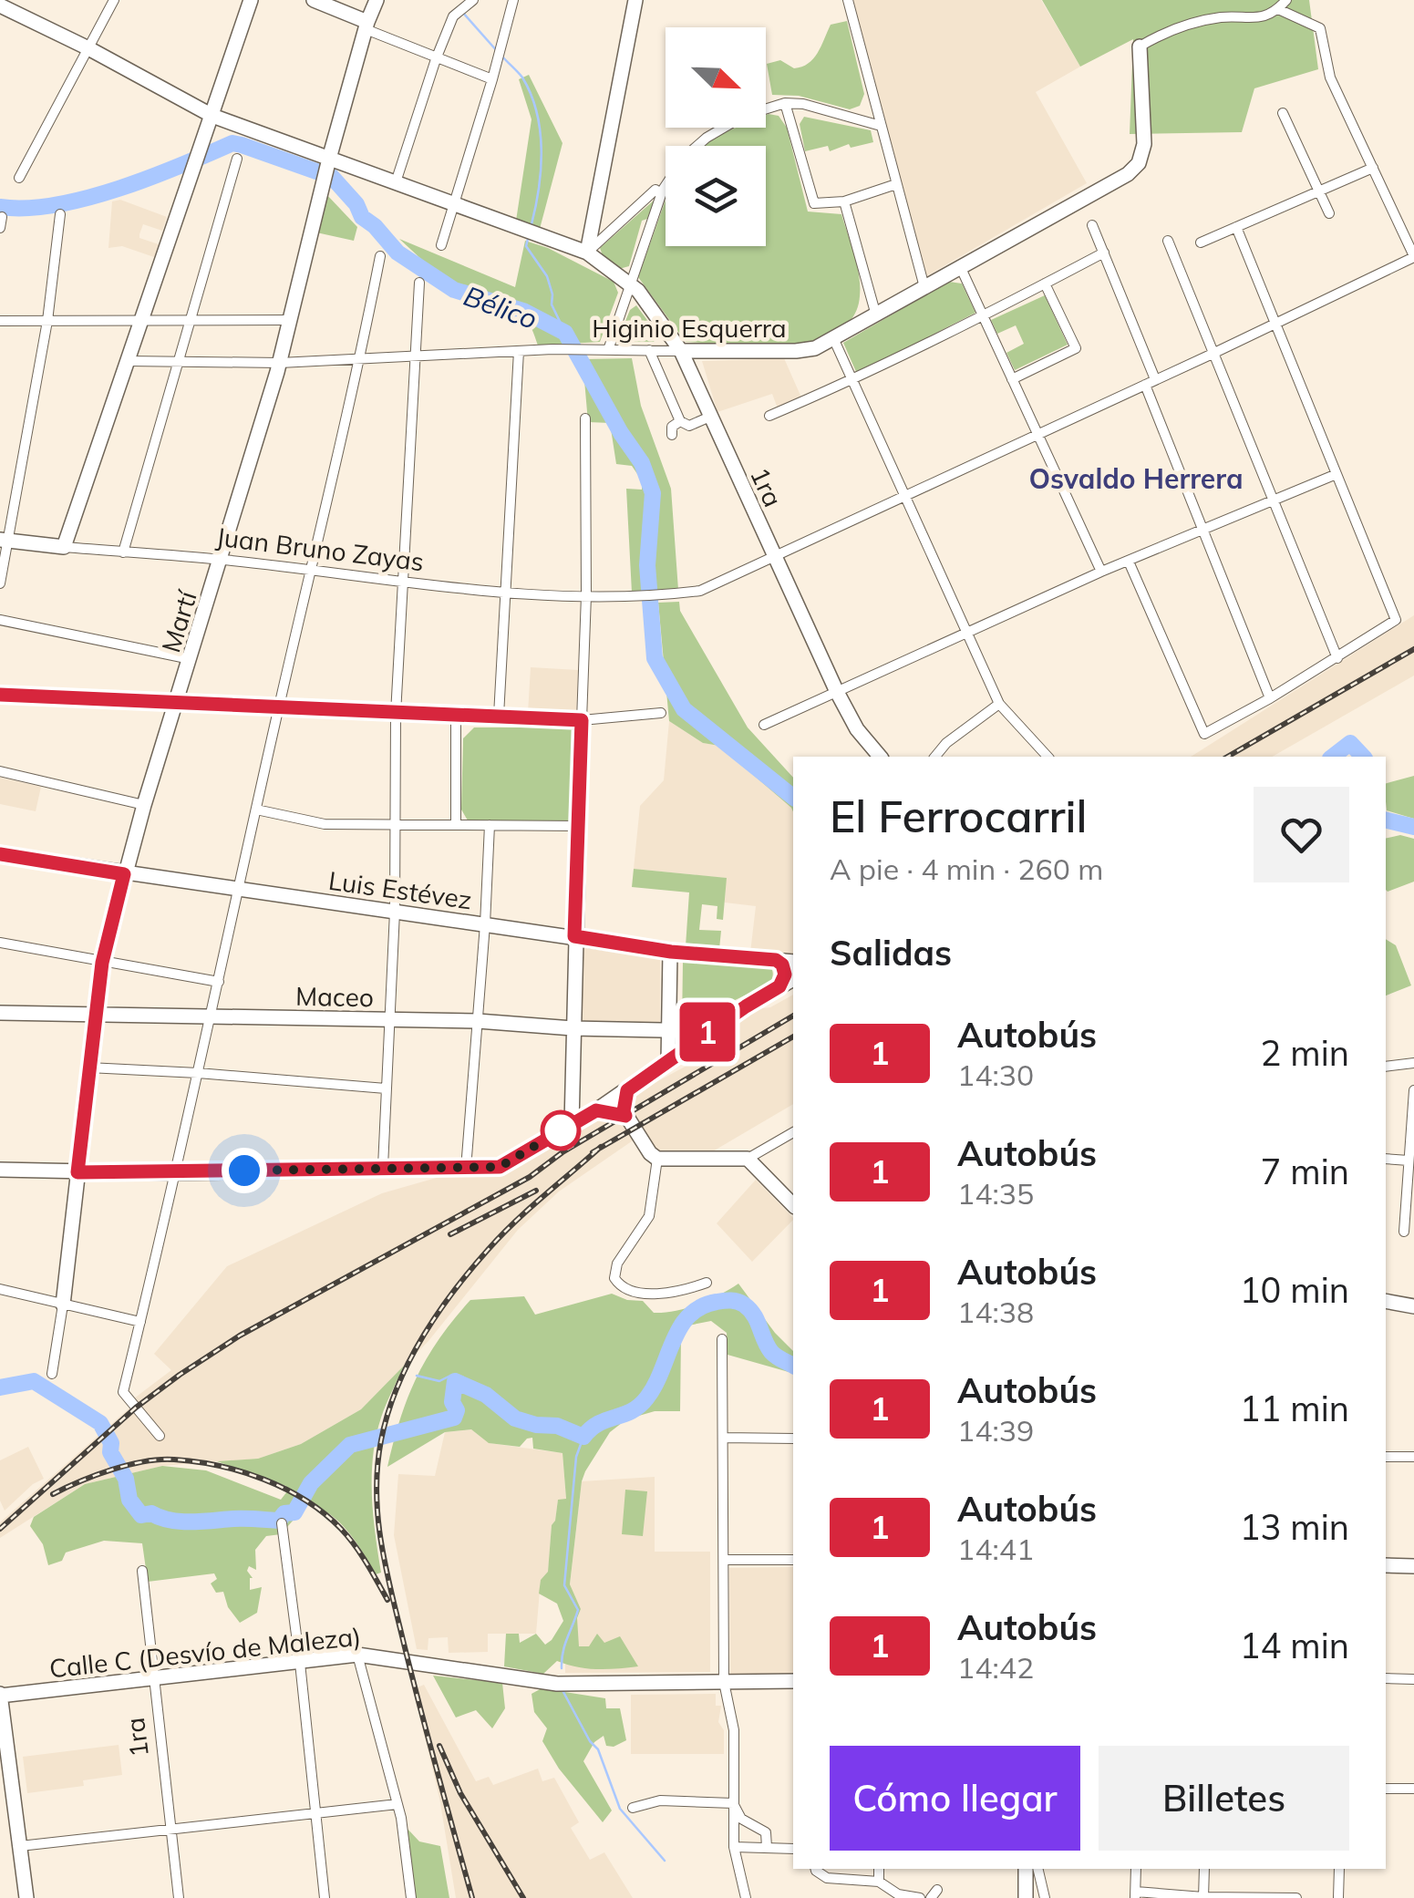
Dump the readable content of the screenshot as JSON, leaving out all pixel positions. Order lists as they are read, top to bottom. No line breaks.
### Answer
{"streets":{"street":["Higinio Esquerra","1ra","Juan Bruno Zayas","Martí","Luis Estévez","Maceo","Calle C (Desvío de Maleza)"]},"crossings":[["Higinio Esquerra","1ra"],["Higinio Esquerra","Martí"],["1ra","Juan Bruno Zayas"],["1ra","Martí"],["1ra","Calle C (Desvío de Maleza)"],["Juan Bruno Zayas","Martí"],["Martí","Luis Estévez"],["Martí","Maceo"]],"districts":["Osvaldo Herrera"],"water":["Bélico"],"lines":["bus line 1"],"north":"bottom right","page":{"on_map":"1","heading":[["El Ferrocarril","A pie · 4 min · 260 m"],"Salidas"],"list":[{"mark":"1","name":"Autobús","note":"14:30","value":"2 min"},{"mark":"1","name":"Autobús","note":"14:35","value":"7 min"},{"mark":"1","name":"Autobús","note":"14:38","value":"10 min"},{"mark":"1","name":"Autobús","note":"14:39","value":"11 min"},{"mark":"1","name":"Autobús","note":"14:41","value":"13 min"},{"mark":"1","name":"Autobús","note":"14:42","value":"14 min"}],"buttons":["Cómo llegar","Billetes"]}}
